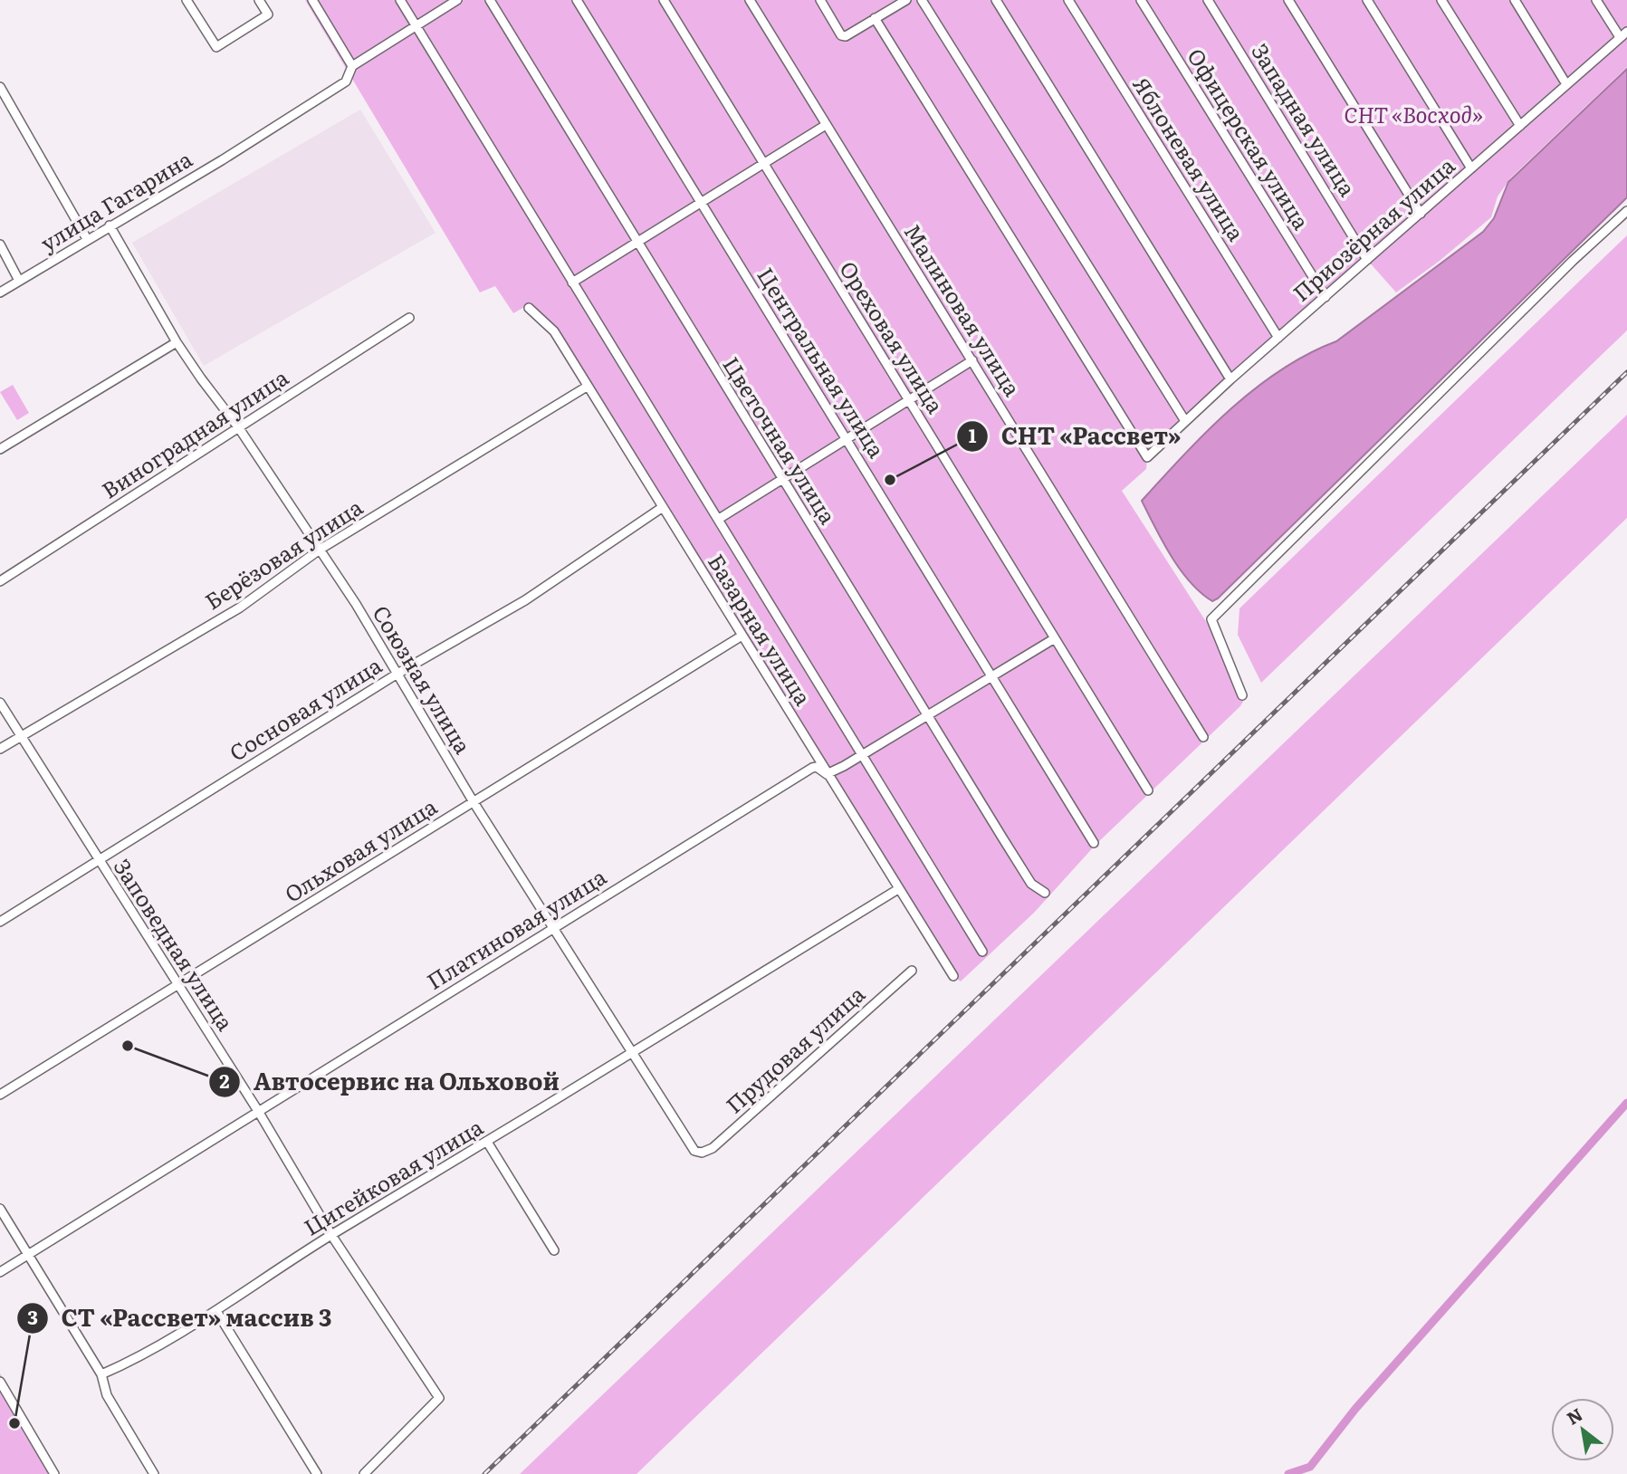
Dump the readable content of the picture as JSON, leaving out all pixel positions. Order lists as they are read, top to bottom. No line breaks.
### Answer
{"streets":{"street":["Западная улица","Офицерская улица","Яблоневая улица","улица Гагарина","Приозёрная улица","Малиновая улица","Ореховая улица","Центральная улица","Виноградная улица","Цветочная улица","Берёзовая улица","Базарная улица","Союзная улица","Сосновая улица","Ольховая улица","Платиновая улица","Заповедная улица","Прудовая улица","Цигейковая улица"]},"crossings":[["Западная улица","Приозёрная улица"],["Офицерская улица","Приозёрная улица"],["Яблоневая улица","Приозёрная улица"],["улица Гагарина","Союзная улица"],["Ореховая улица","Платиновая улица"],["Центральная улица","Платиновая улица"],["Виноградная улица","Союзная улица"],["Цветочная улица","Платиновая улица"],["Берёзовая улица","Базарная улица"],["Берёзовая улица","Союзная улица"],["Берёзовая улица","Заповедная улица"],["Базарная улица","Сосновая улица"],["Базарная улица","Ольховая улица"],["Базарная улица","Платиновая улица"],["Базарная улица","Цигейковая улица"],["Союзная улица","Сосновая улица"],["Союзная улица","Ольховая улица"],["Союзная улица","Платиновая улица"],["Союзная улица","Прудовая улица"],["Союзная улица","Цигейковая улица"],["Сосновая улица","Заповедная улица"],["Ольховая улица","Заповедная улица"],["Платиновая улица","Заповедная улица"],["Заповедная улица","Цигейковая улица"]],"parks":["СНТ «Восход»"],"places":["СНТ «Рассвет»","Автосервис на Ольховой","СТ «Рассвет» массив 3"],"north":"top left"}
